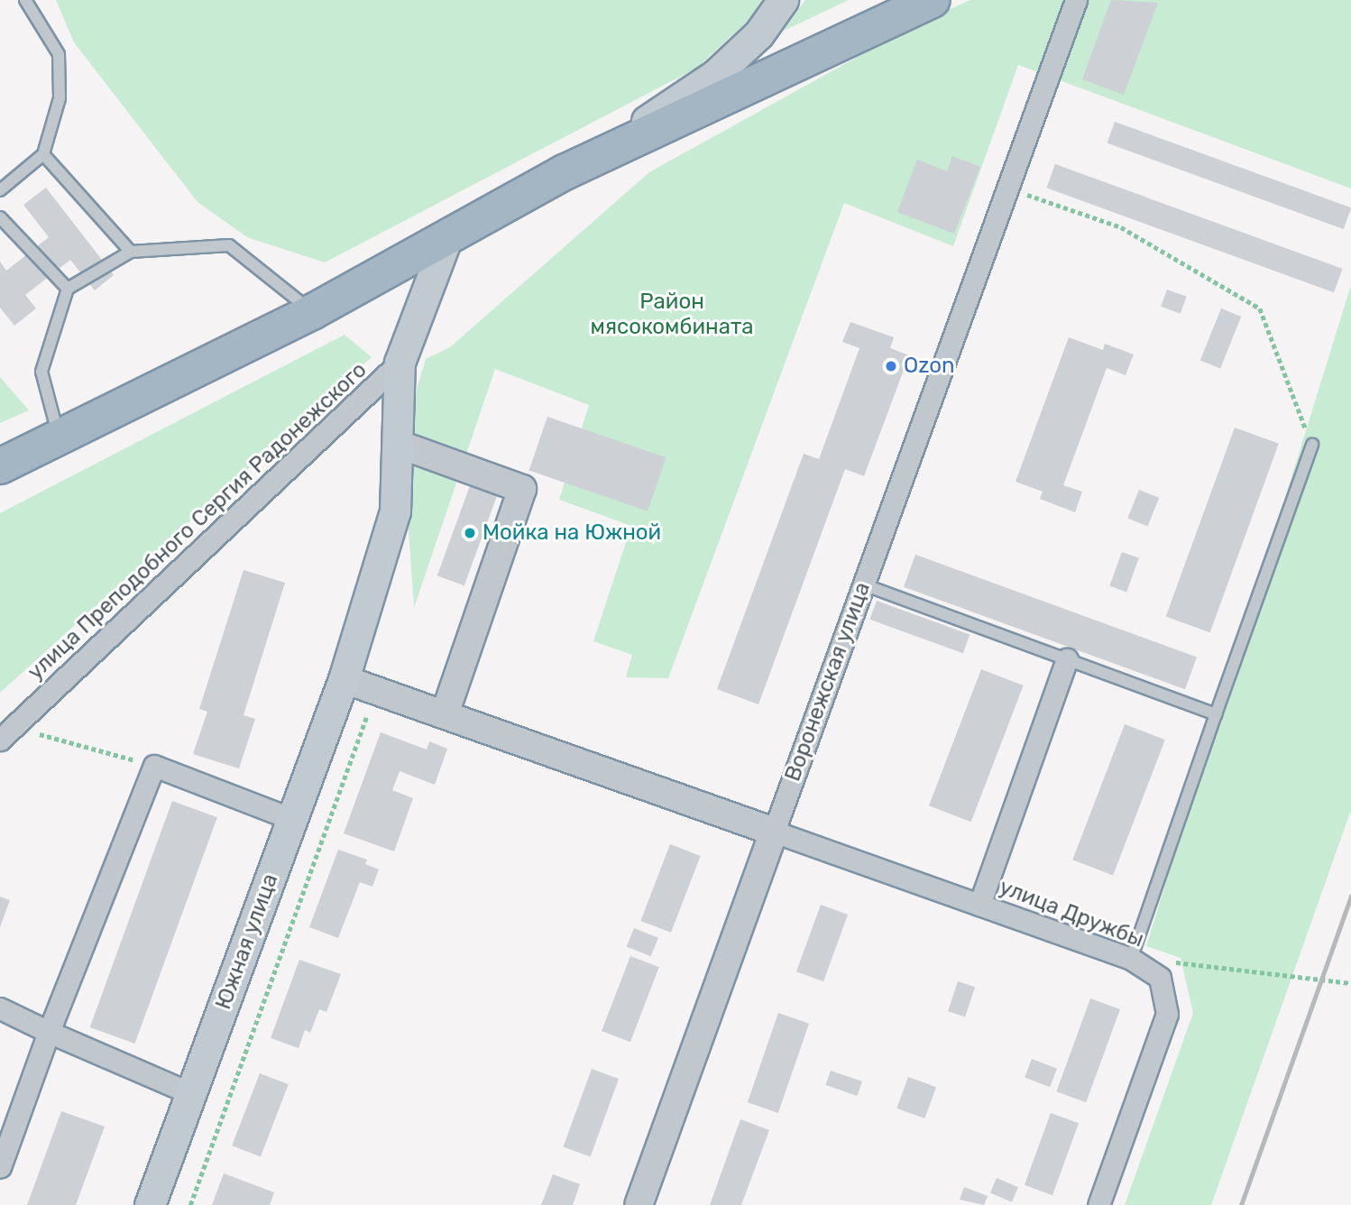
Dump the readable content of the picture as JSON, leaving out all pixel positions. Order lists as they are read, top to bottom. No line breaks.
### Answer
{"streets":{"main road":["Южная улица"],"street":["улица Преподобного Сергия Радонежского","Воронежская улица","улица Дружбы"]},"crossings":[["улица Преподобного Сергия Радонежского","Южная улица"],["Воронежская улица","улица Дружбы"]],"parks":["Район мясокомбината"],"places":["Ozon","Мойка на Южной"]}
